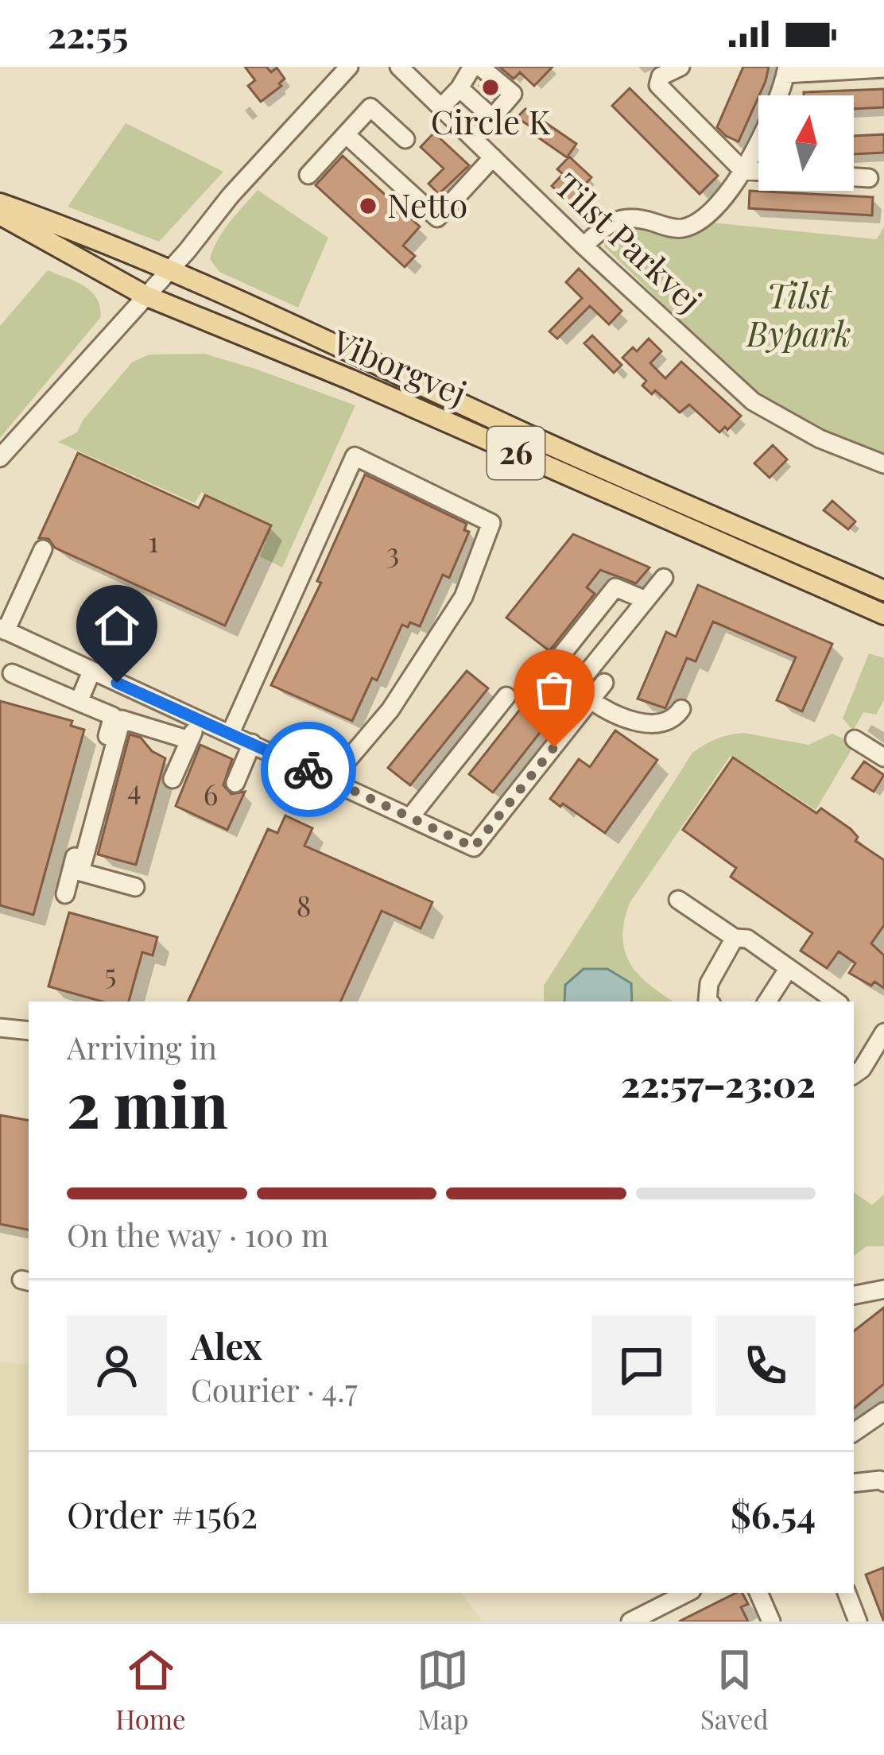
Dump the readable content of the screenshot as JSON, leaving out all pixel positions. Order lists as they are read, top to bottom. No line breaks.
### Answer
{"streets":{"main road":["Viborgvej","26"],"street":["Tilst Parkvej"]},"parks":["Tilst Bypark"],"places":["Circle K","Netto"],"house_numbers":["1","3","4","6","8","5"],"north":"top","page":{"status":"22:55","heading":["2 min","Arriving in","22:57–23:02"],"panel":["Alex","Courier · 4.7","Order #1562","$6.54"],"bar":"On the way · 100 m","tabs":["Home","Map","Saved"]}}
